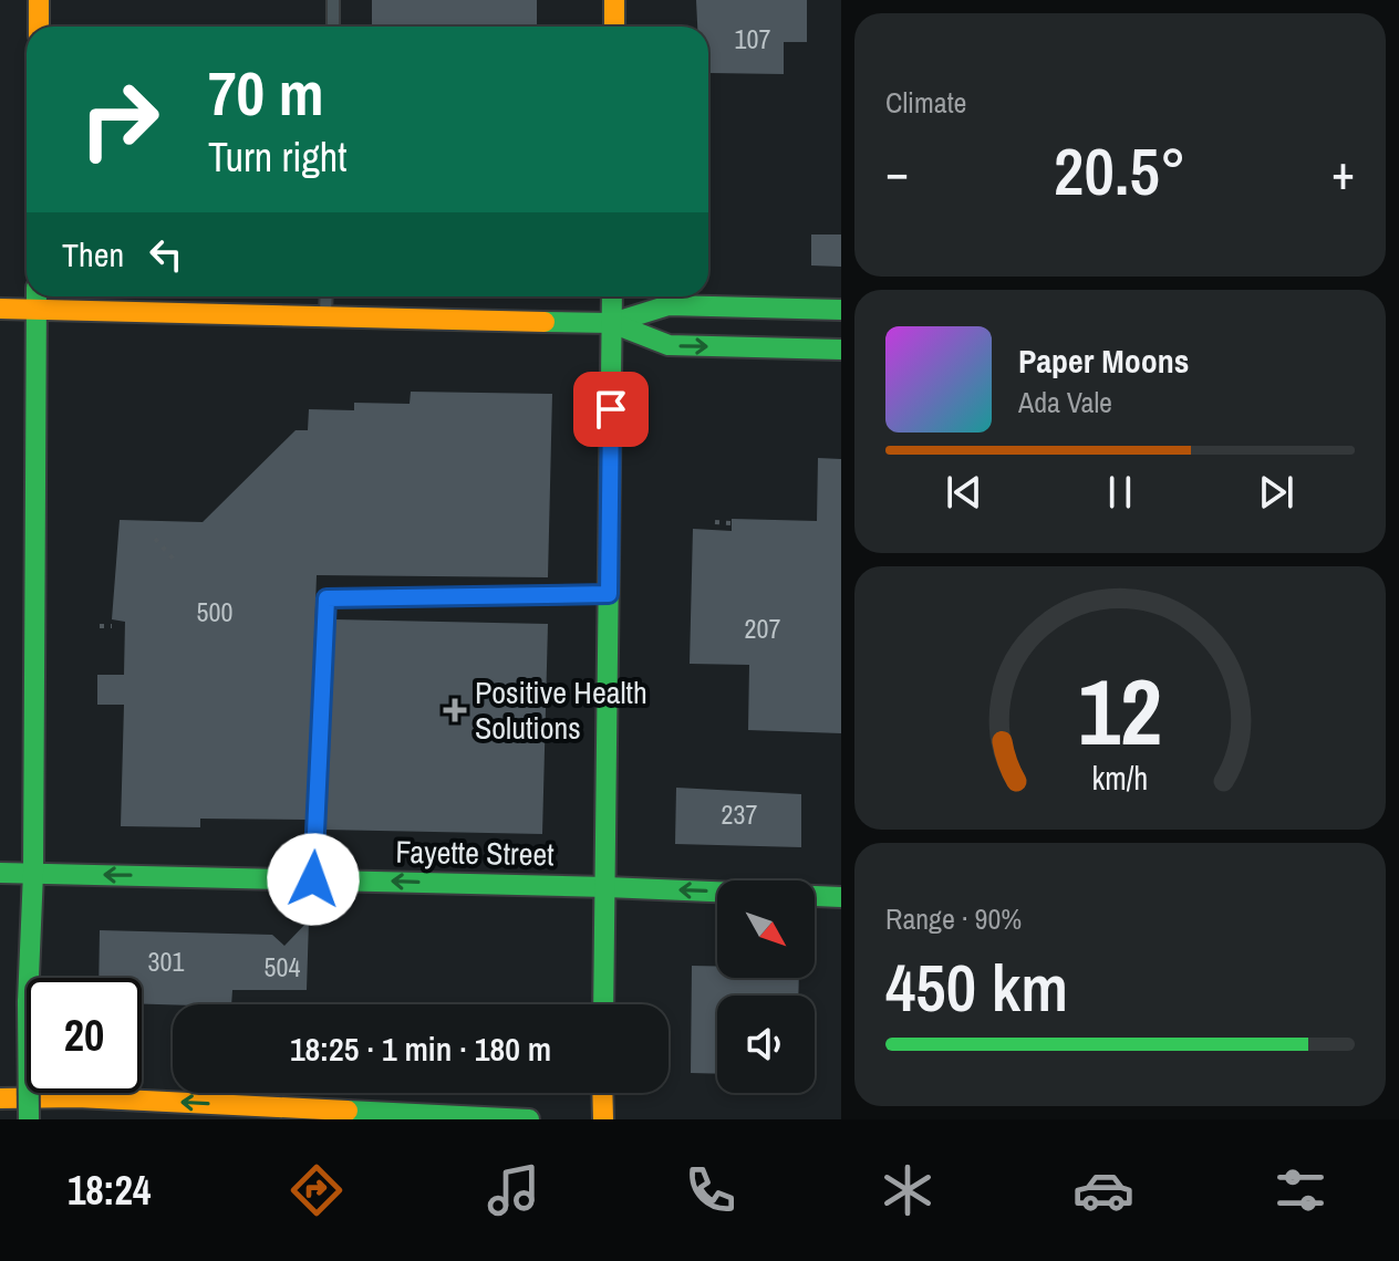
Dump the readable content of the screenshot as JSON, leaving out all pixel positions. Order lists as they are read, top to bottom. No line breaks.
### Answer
{"streets":{"main road":["Fayette Street"]},"one_way":["Fayette Street"],"places":{"health":["Positive Health Solutions"]},"house_numbers":["107","500","207","237","301","504"],"north":"bottom right","page":{"tile":["Climate",["Range · 90%","450 km"]],"turn":["70 m","Turn right"],"heat":["−","20.5°","+"],"then":"Then","song":["Paper Moons","Ada Vale"],"limit":"20","trip":"18:25 · 1 min · 180 m","tabs":"18:24","gauge":["12","km/h"]}}
